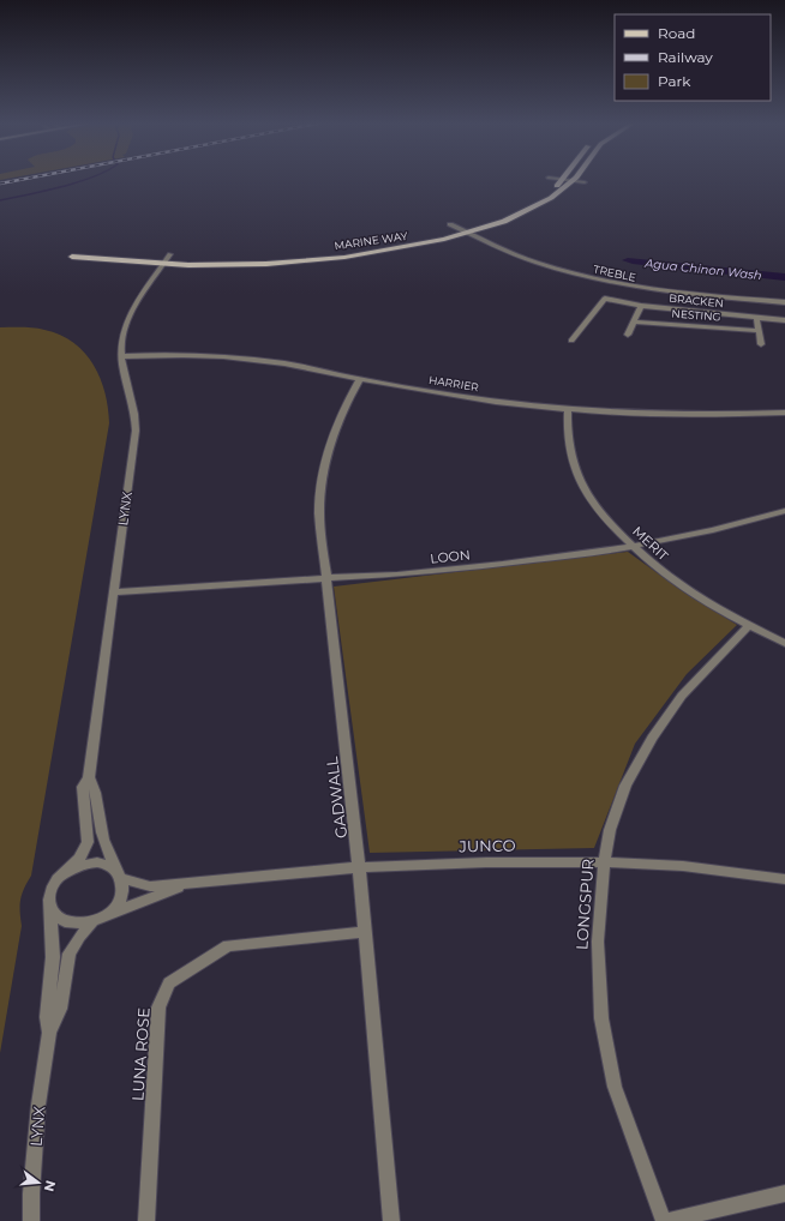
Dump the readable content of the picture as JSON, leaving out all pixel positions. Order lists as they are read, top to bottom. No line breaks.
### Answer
{"streets":{"main road":["MARINE WAY"],"street":["TREBLE","BRACKEN","NESTING","HARRIER","LYNX","MERIT","LOON","GADWALL","JUNCO","LONGSPUR","LUNA ROSE"]},"crossings":[["MARINE WAY","TREBLE"],["MARINE WAY","LYNX"],["HARRIER","LYNX"],["HARRIER","MERIT"],["HARRIER","GADWALL"],["LYNX","LOON"],["LYNX","JUNCO"],["MERIT","LOON"],["MERIT","LONGSPUR"],["LOON","GADWALL"],["GADWALL","JUNCO"],["GADWALL","LUNA ROSE"],["JUNCO","LONGSPUR"]],"water":["Agua Chinon Wash"],"legend":["Road","Railway","Park"],"north":"right"}
